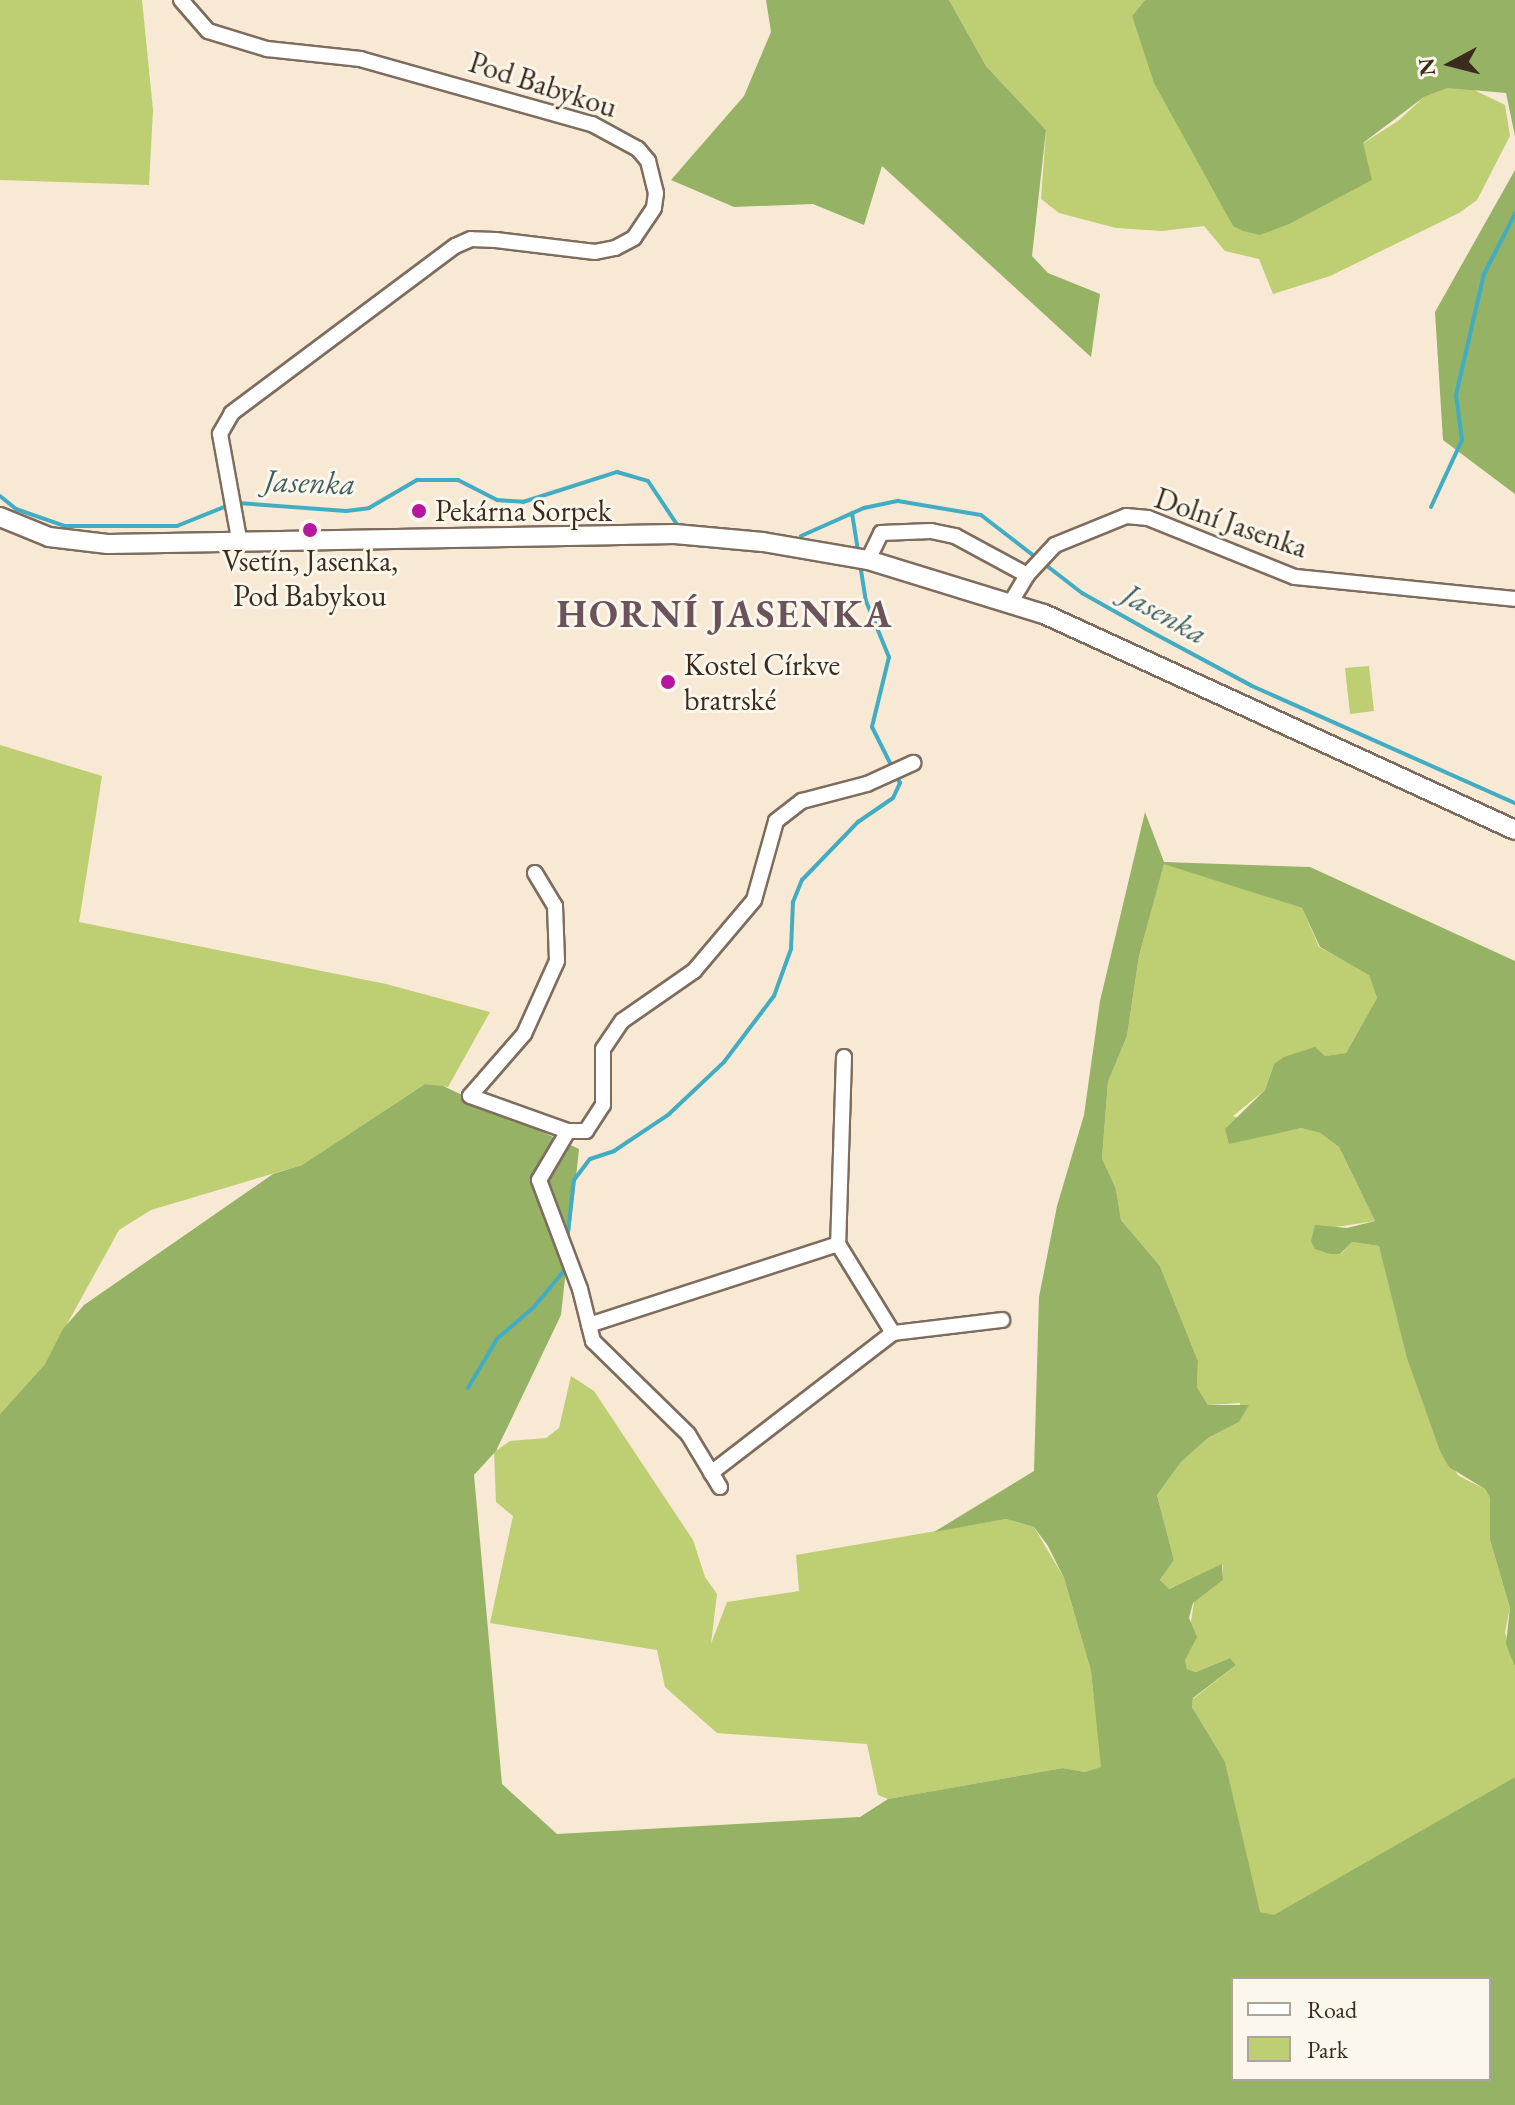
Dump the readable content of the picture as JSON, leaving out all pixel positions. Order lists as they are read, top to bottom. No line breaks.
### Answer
{"streets":{"street":["Pod Babykou","Dolní Jasenka"]},"districts":["HORNÍ JASENKA"],"water":["Jasenka"],"places":["Pekárna Sorpek","Vsetín, Jasenka, Pod Babykou","Kostel Církve bratrské"],"legend":["Road","Park"],"north":"left"}
